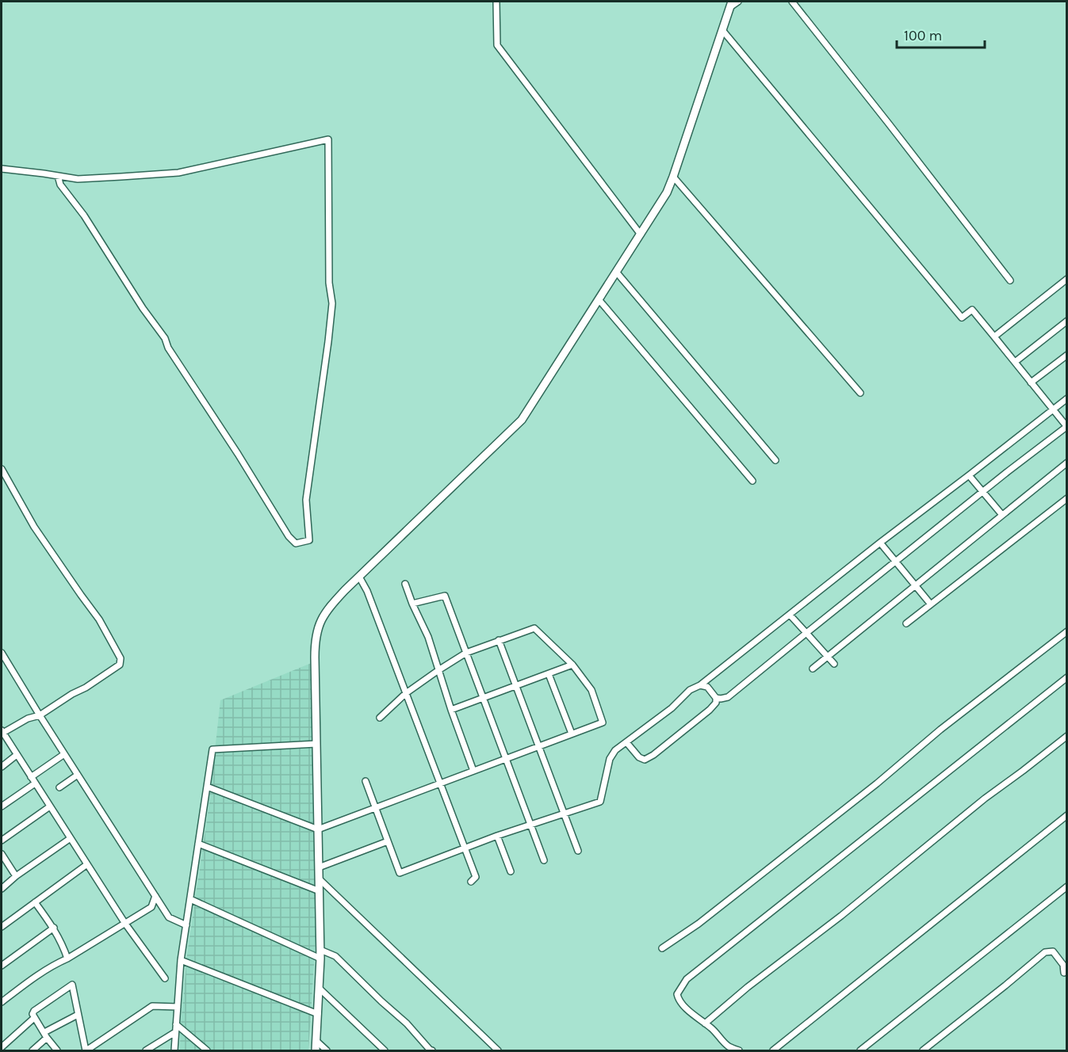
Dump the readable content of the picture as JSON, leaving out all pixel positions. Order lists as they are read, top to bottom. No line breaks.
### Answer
{"scale_bar":"100 m"}
